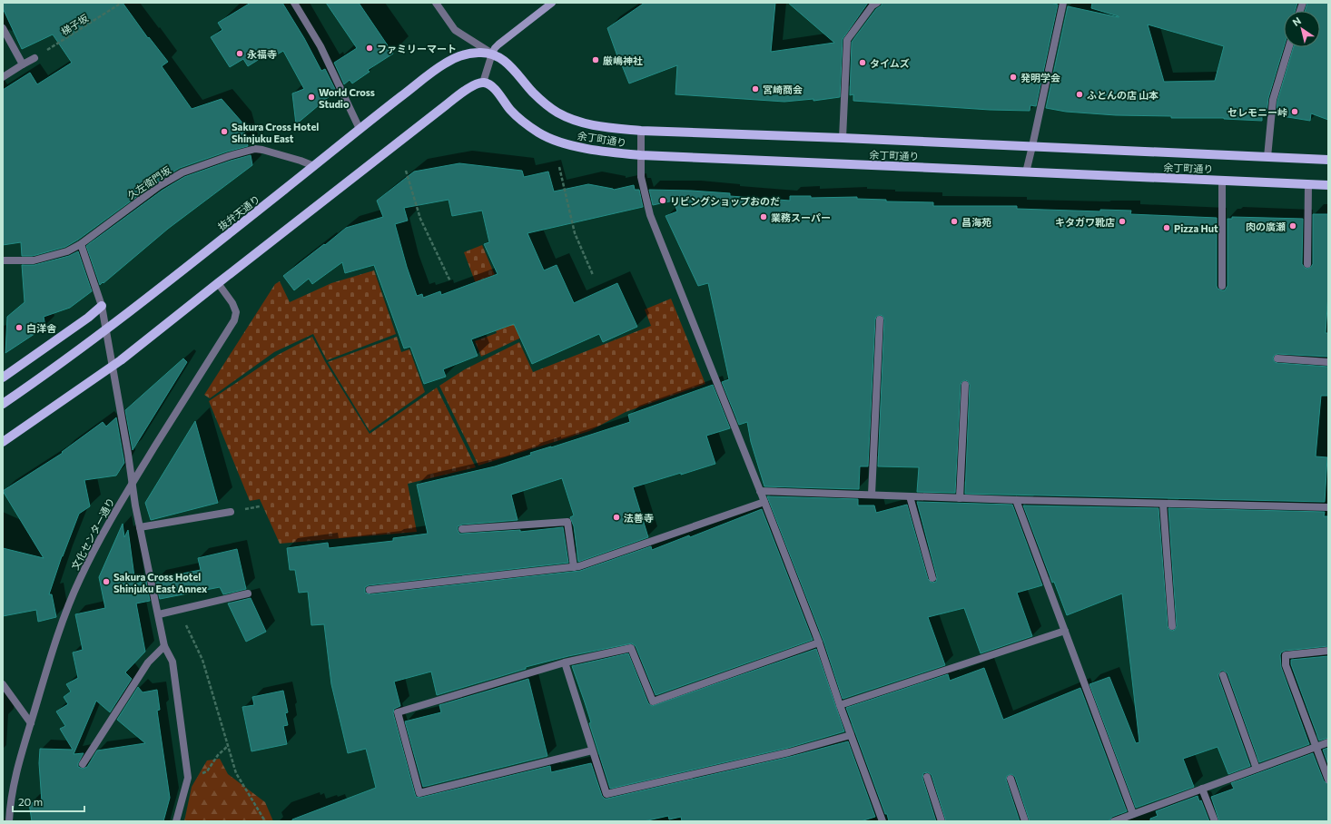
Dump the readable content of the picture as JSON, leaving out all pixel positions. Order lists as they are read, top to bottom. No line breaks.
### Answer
{"streets":{"main road":["余丁町通り","抜弁天通り"],"street":["久左衛門坂","文化センター通り"],"path":["梯子坂"]},"crossings":[["余丁町通り","抜弁天通り"],["久左衛門坂","抜弁天通り"]],"places":["ファミリーマート","永福寺","厳嶋神社","タイムズ","発明学会","宮崎商会","ふとんの店 山本","World Cross Studio","セレモニー峠","Sakura Cross Hotel Shinjuku East","リビングショップおのだ","業務スーパー","昌海苑","キタガワ靴店","肉の廣瀬","Pizza Hut","白洋舎","法善寺","Sakura Cross Hotel Shinjuku East Annex"],"scale_bar":"20 m","north":"top left"}
